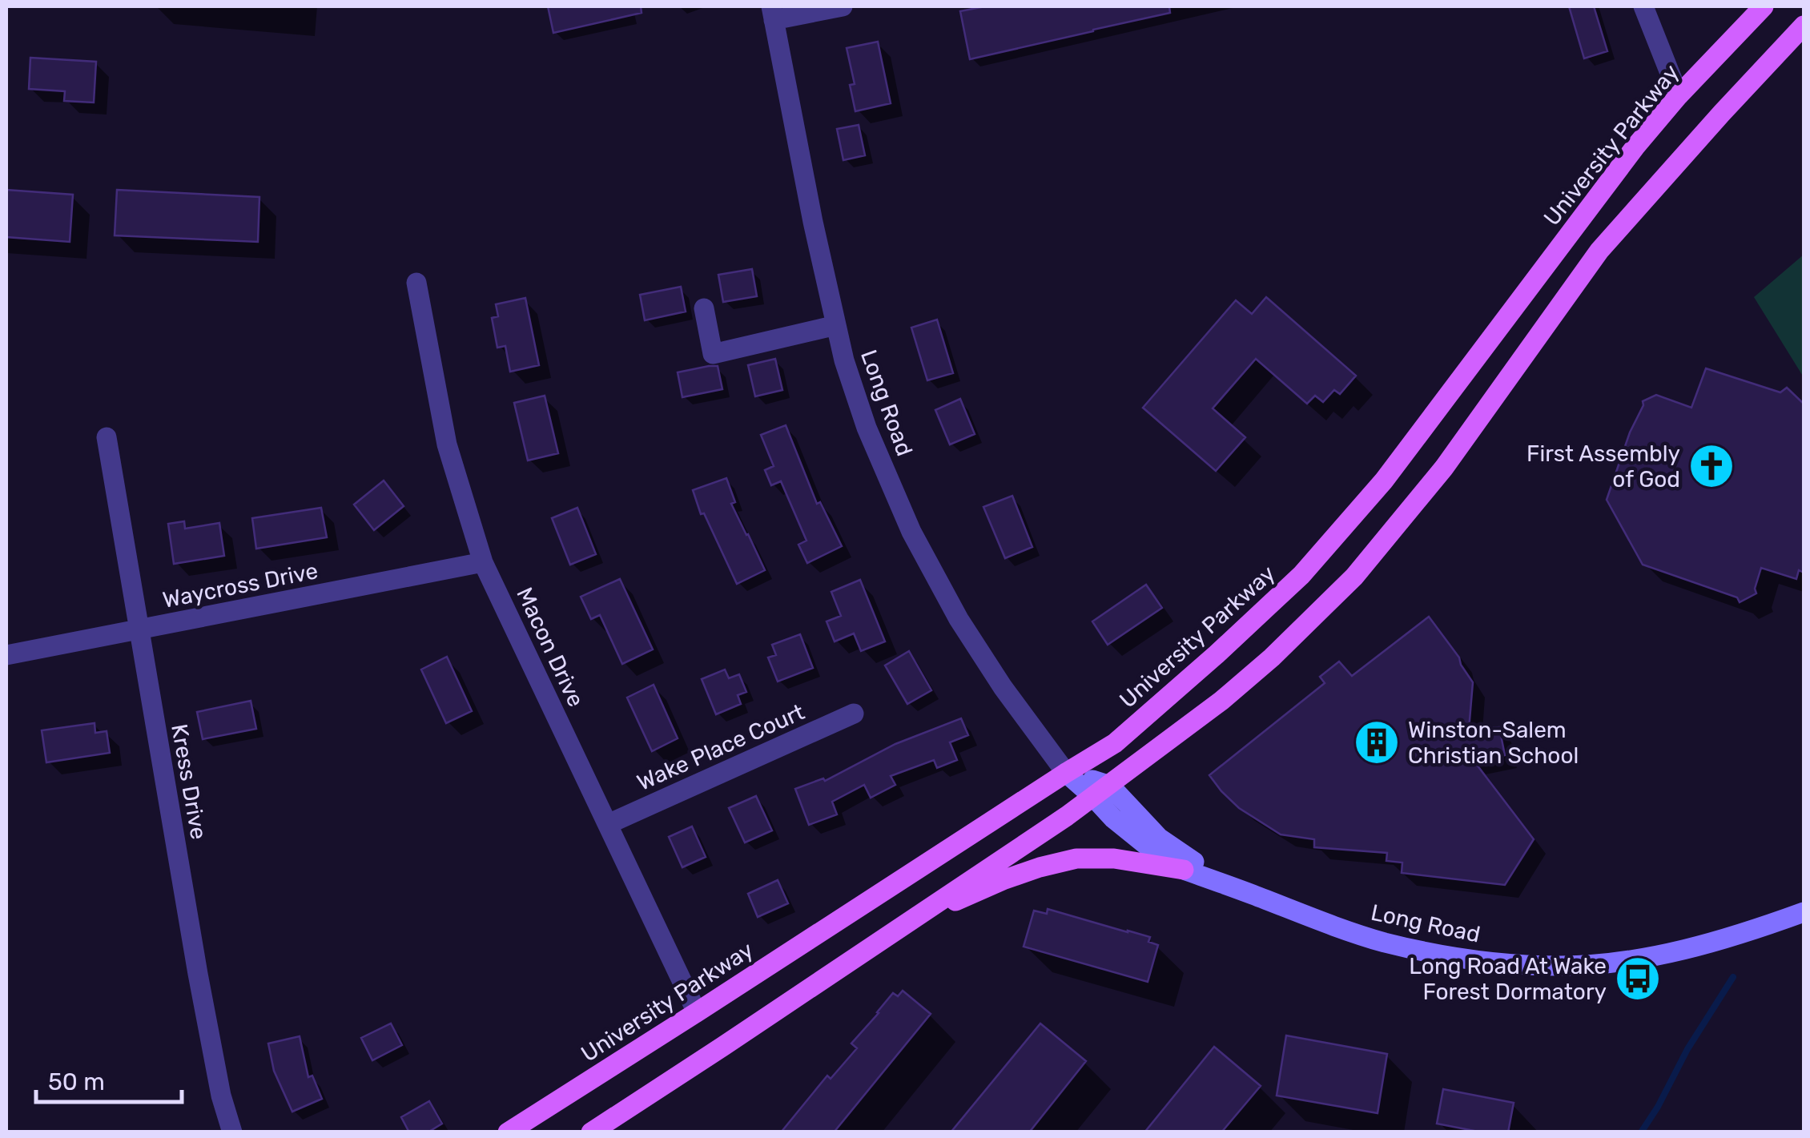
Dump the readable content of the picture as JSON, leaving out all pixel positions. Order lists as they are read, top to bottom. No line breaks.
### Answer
{"streets":{"main road":["University Parkway","Long Road"],"street":["Waycross Drive","Macon Drive","Wake Place Court","Kress Drive"]},"crossings":[["University Parkway","Long Road"],["University Parkway","Macon Drive"],["Waycross Drive","Macon Drive"],["Waycross Drive","Kress Drive"],["Macon Drive","Wake Place Court"]],"places":{"church":["First Assembly of God"],"building":["Winston-Salem Christian School"],"bus stop":["Long Road At Wake Forest Dormatory"]},"scale_bar":"50 m"}
